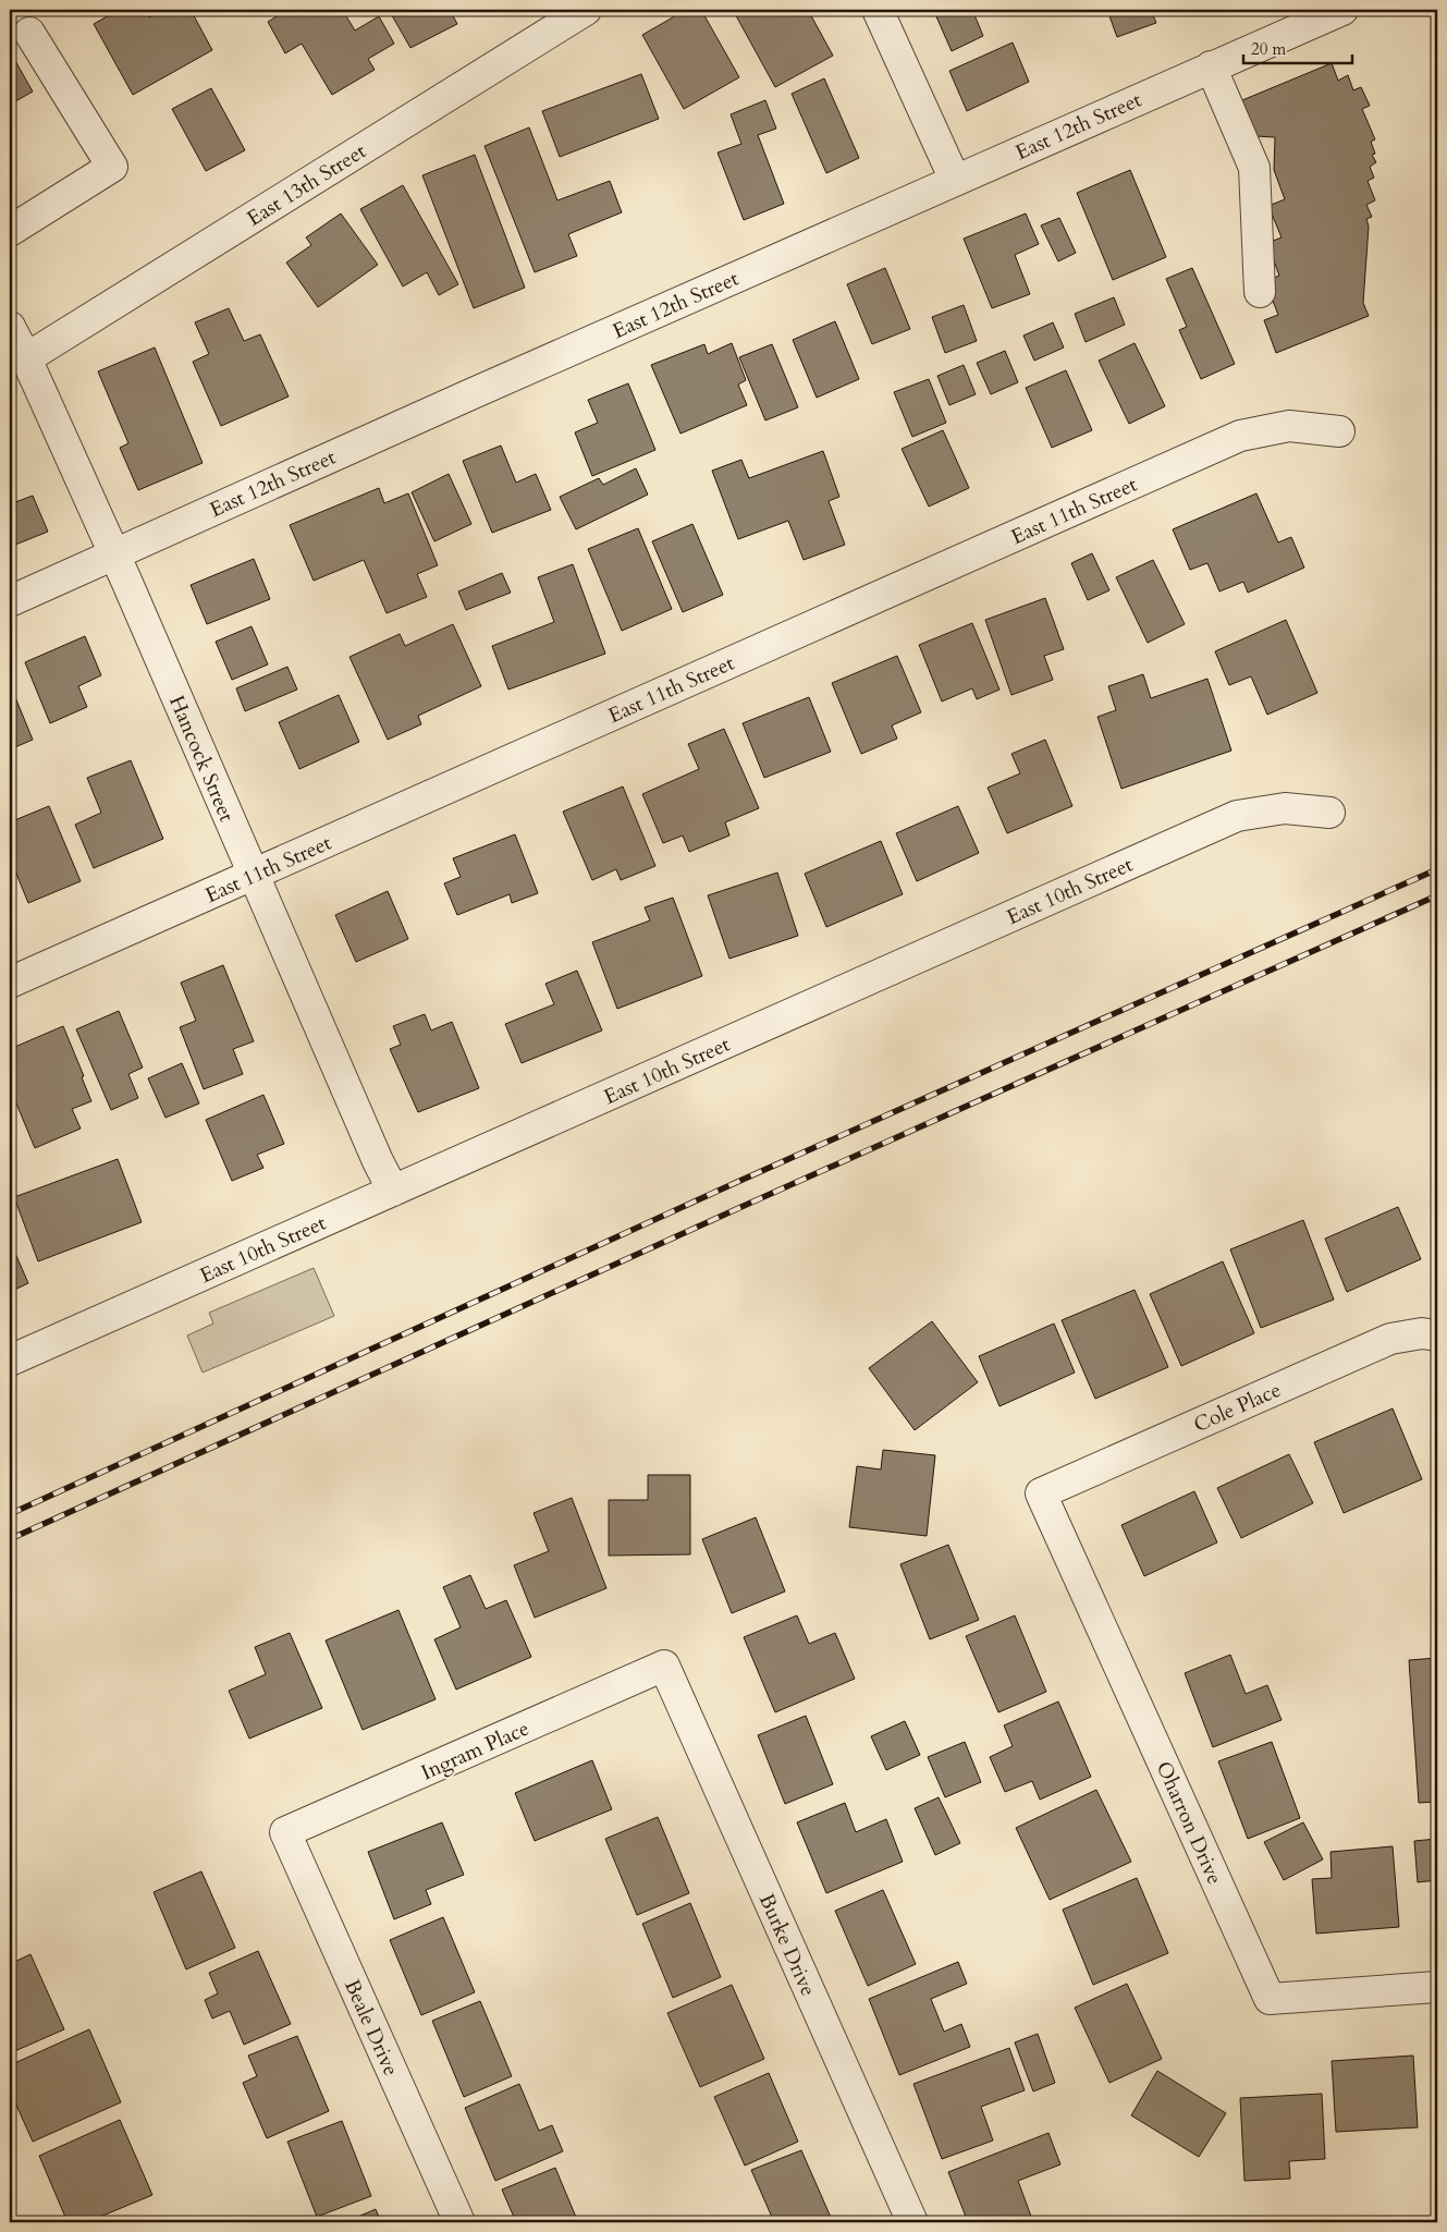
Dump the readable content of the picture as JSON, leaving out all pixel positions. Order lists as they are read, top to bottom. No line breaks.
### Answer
{"streets":{"street":["East 12th Street","East 13th Street","East 11th Street","Hancock Street","East 10th Street","Cole Place","Ingram Place","Oharron Drive","Burke Drive","Beale Drive"]},"crossings":[["East 12th Street","Hancock Street"],["East 13th Street","Hancock Street"],["East 11th Street","Hancock Street"],["Hancock Street","East 10th Street"],["Cole Place","Oharron Drive"],["Ingram Place","Burke Drive"],["Ingram Place","Beale Drive"]],"scale_bar":"20 m"}
